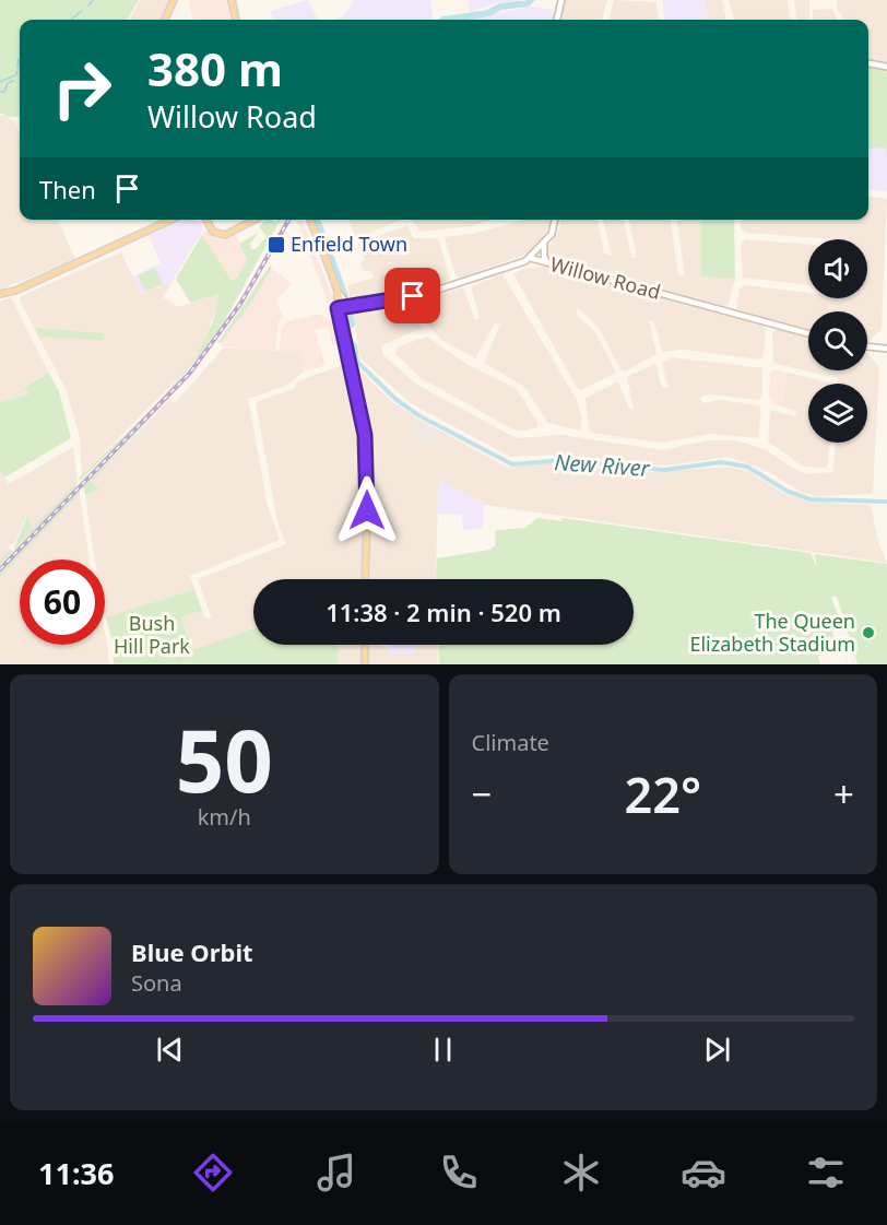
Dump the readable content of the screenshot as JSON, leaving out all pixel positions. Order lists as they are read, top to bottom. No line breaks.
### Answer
{"streets":{"street":["Willow Road"]},"water":["New River"],"parks":["Bush Hill Park"],"places":{"transit":["Enfield Town"],"other":["The Queen Elizabeth Stadium"]},"page":{"turn":["380 m","Willow Road"],"then":"Then","limit":"60","trip":"11:38 · 2 min · 520 m","tile":[["50","km/h"],"Climate"],"heat":["−","22°","+"],"song":["Blue Orbit","Sona"],"tabs":"11:36"}}
